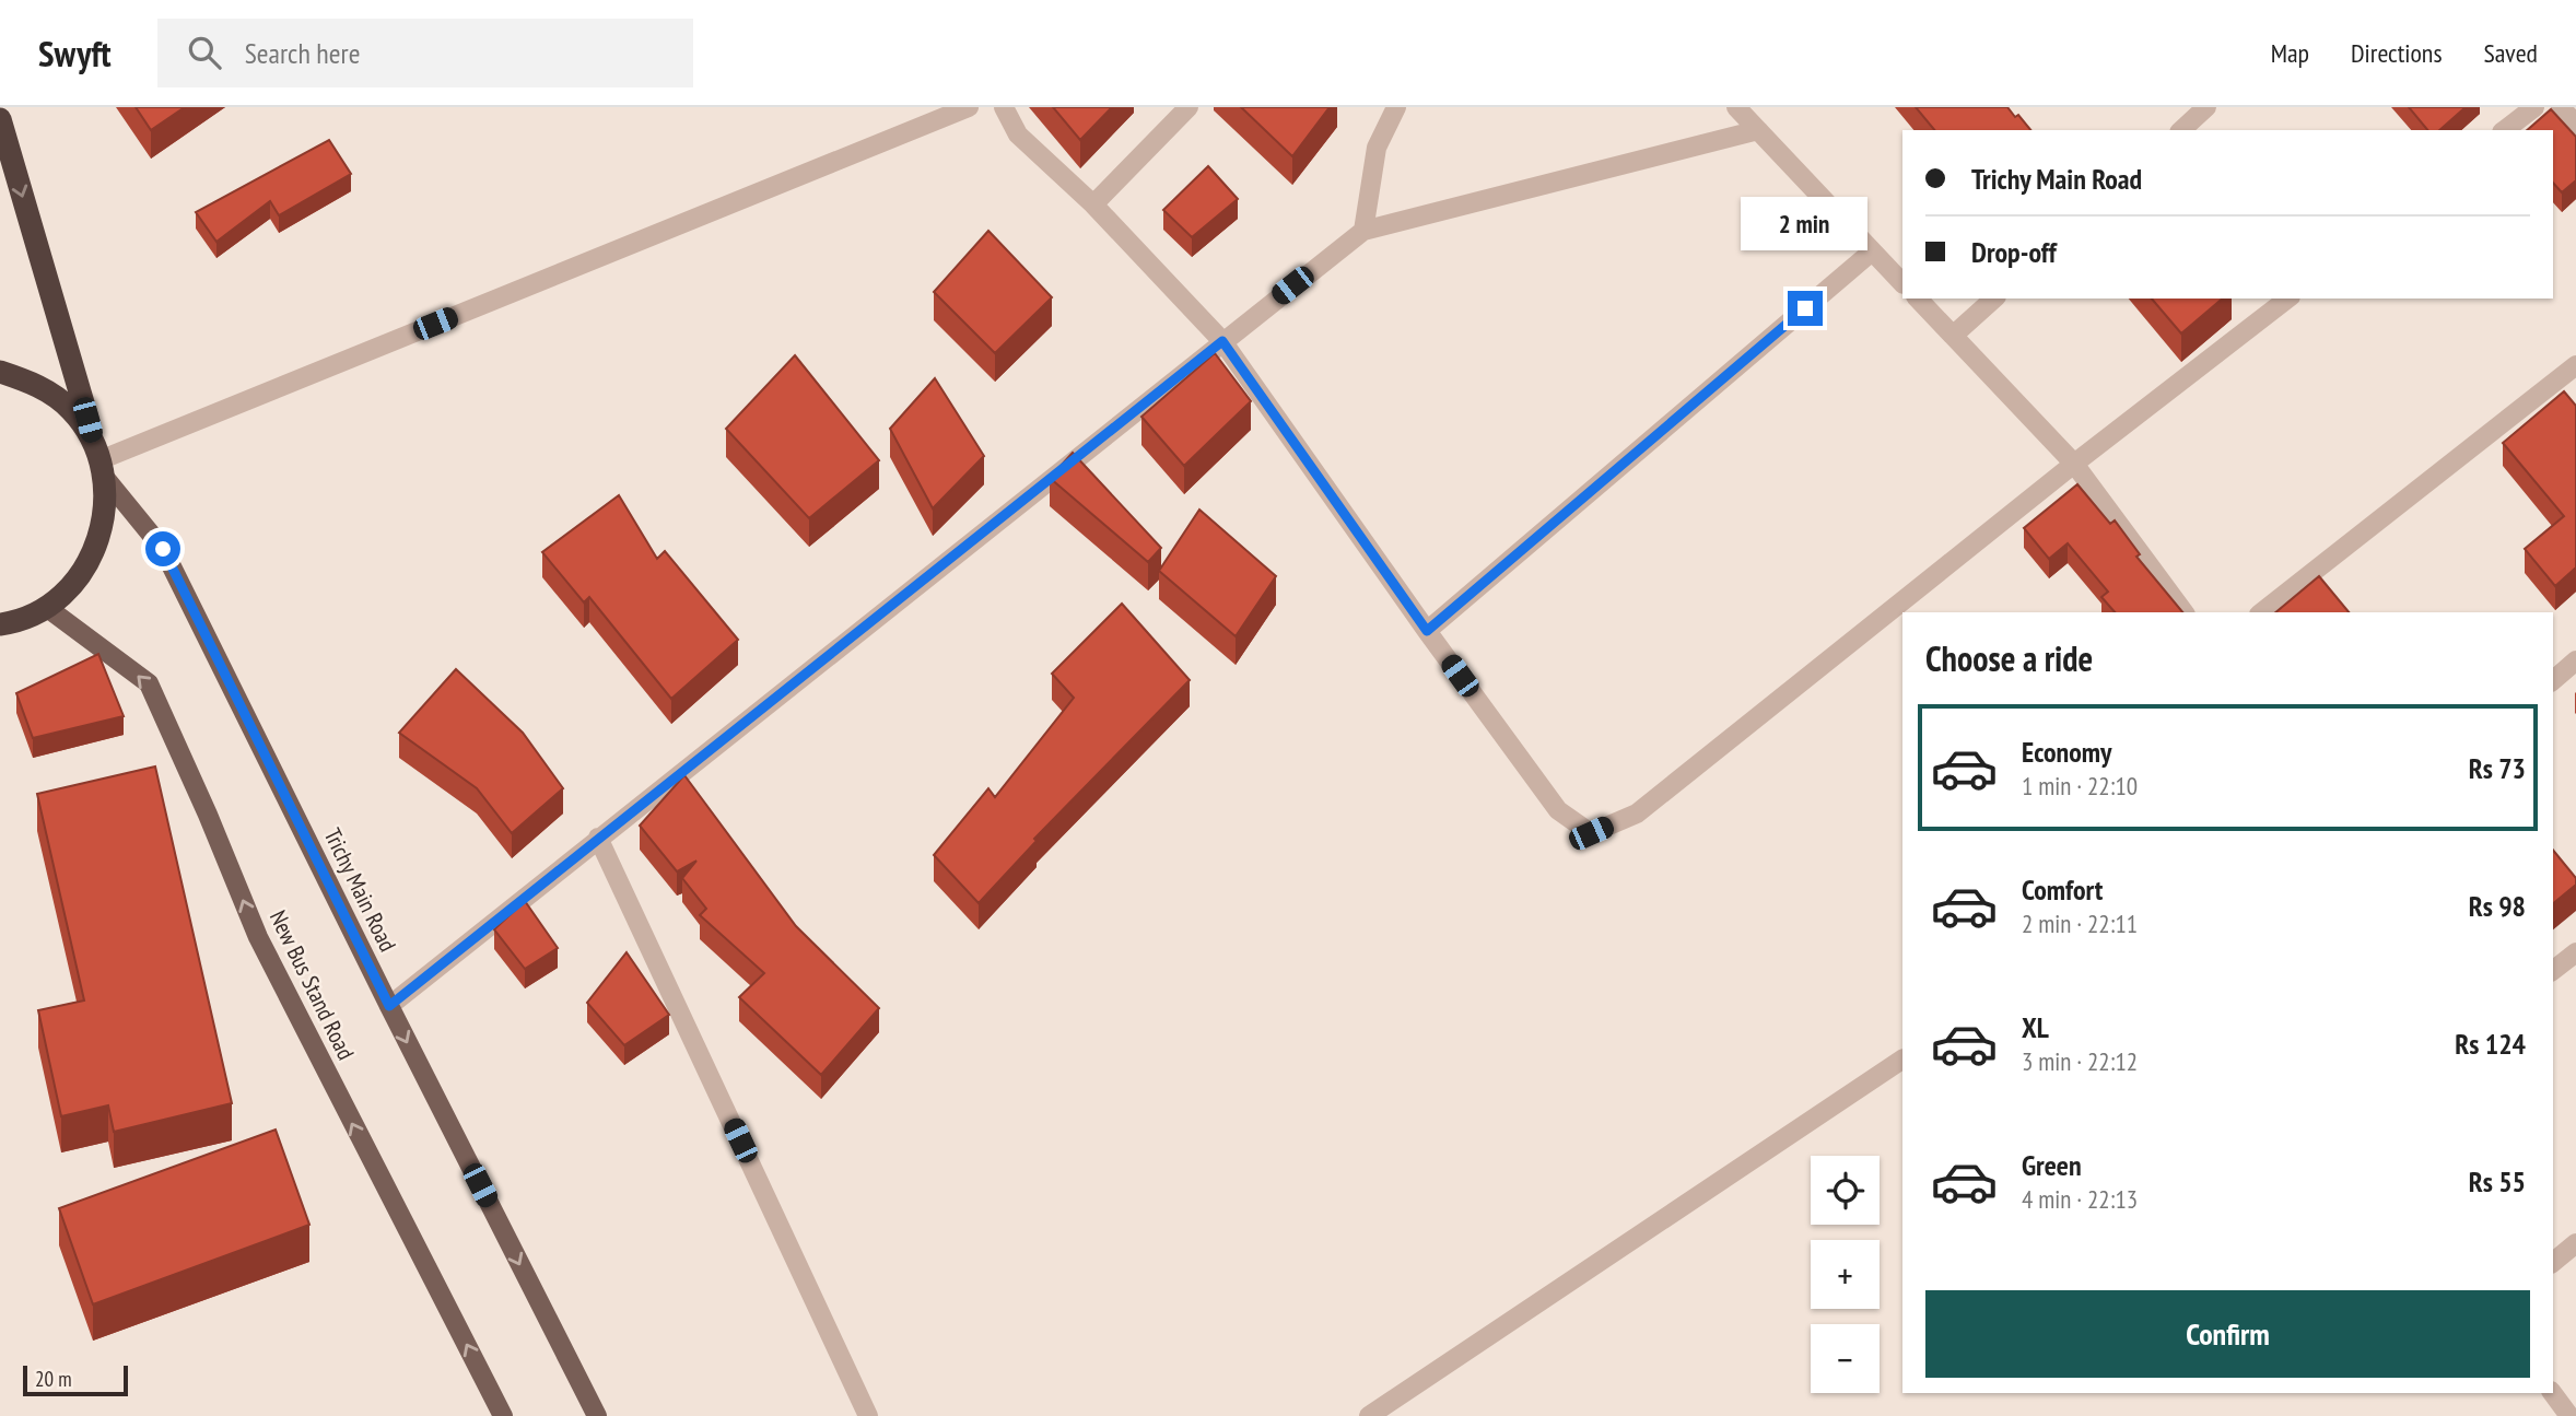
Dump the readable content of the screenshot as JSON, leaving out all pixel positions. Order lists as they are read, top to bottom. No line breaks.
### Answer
{"streets":{"main road":["Trichy Main Road","New Bus Stand Road"]},"one_way":["Trichy Main Road","New Bus Stand Road"],"scale_bar":"20 m","page":{"header":"Swyft","search":"Search here","nav":["Map","Directions","Saved"],"banner":["Trichy Main Road","Drop-off"],"bubble":"2 min","heading":"Choose a ride","list":[{"name":"Economy","note":"1 min · 22:10","value":"Rs 73"},{"name":"Comfort","note":"2 min · 22:11","value":"Rs 98"},{"name":"XL","note":"3 min · 22:12","value":"Rs 124"},{"name":"Green","note":"4 min · 22:13","value":"Rs 55"}],"map_buttons":["+","−"],"buttons":"Confirm","scale":"20 m"}}
